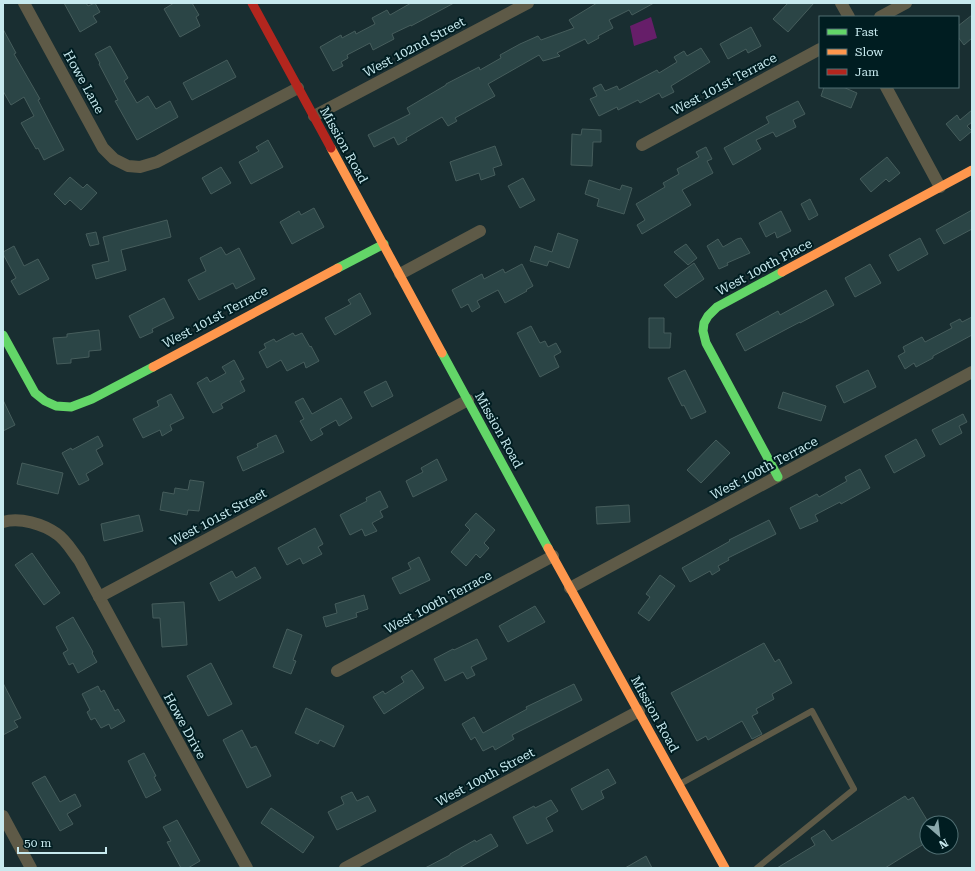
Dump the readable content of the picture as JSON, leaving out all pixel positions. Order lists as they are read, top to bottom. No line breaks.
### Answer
{"streets":{"main road":["West 101st Terrace","Mission Road","West 100th Place"],"street":["West 102nd Street","Howe Lane","West 100th Terrace","West 101st Street","Howe Drive","West 100th Street"]},"crossings":[["West 102nd Street","Mission Road"],["Howe Lane","Mission Road"],["West 101st Terrace","Mission Road"],["Mission Road","West 100th Terrace"],["Mission Road","West 101st Street"],["Mission Road","West 100th Street"],["West 100th Place","West 100th Terrace"],["West 101st Street","Howe Drive"]],"legend":["Fast","Slow","Jam"],"scale_bar":"50 m","north":"bottom right"}
